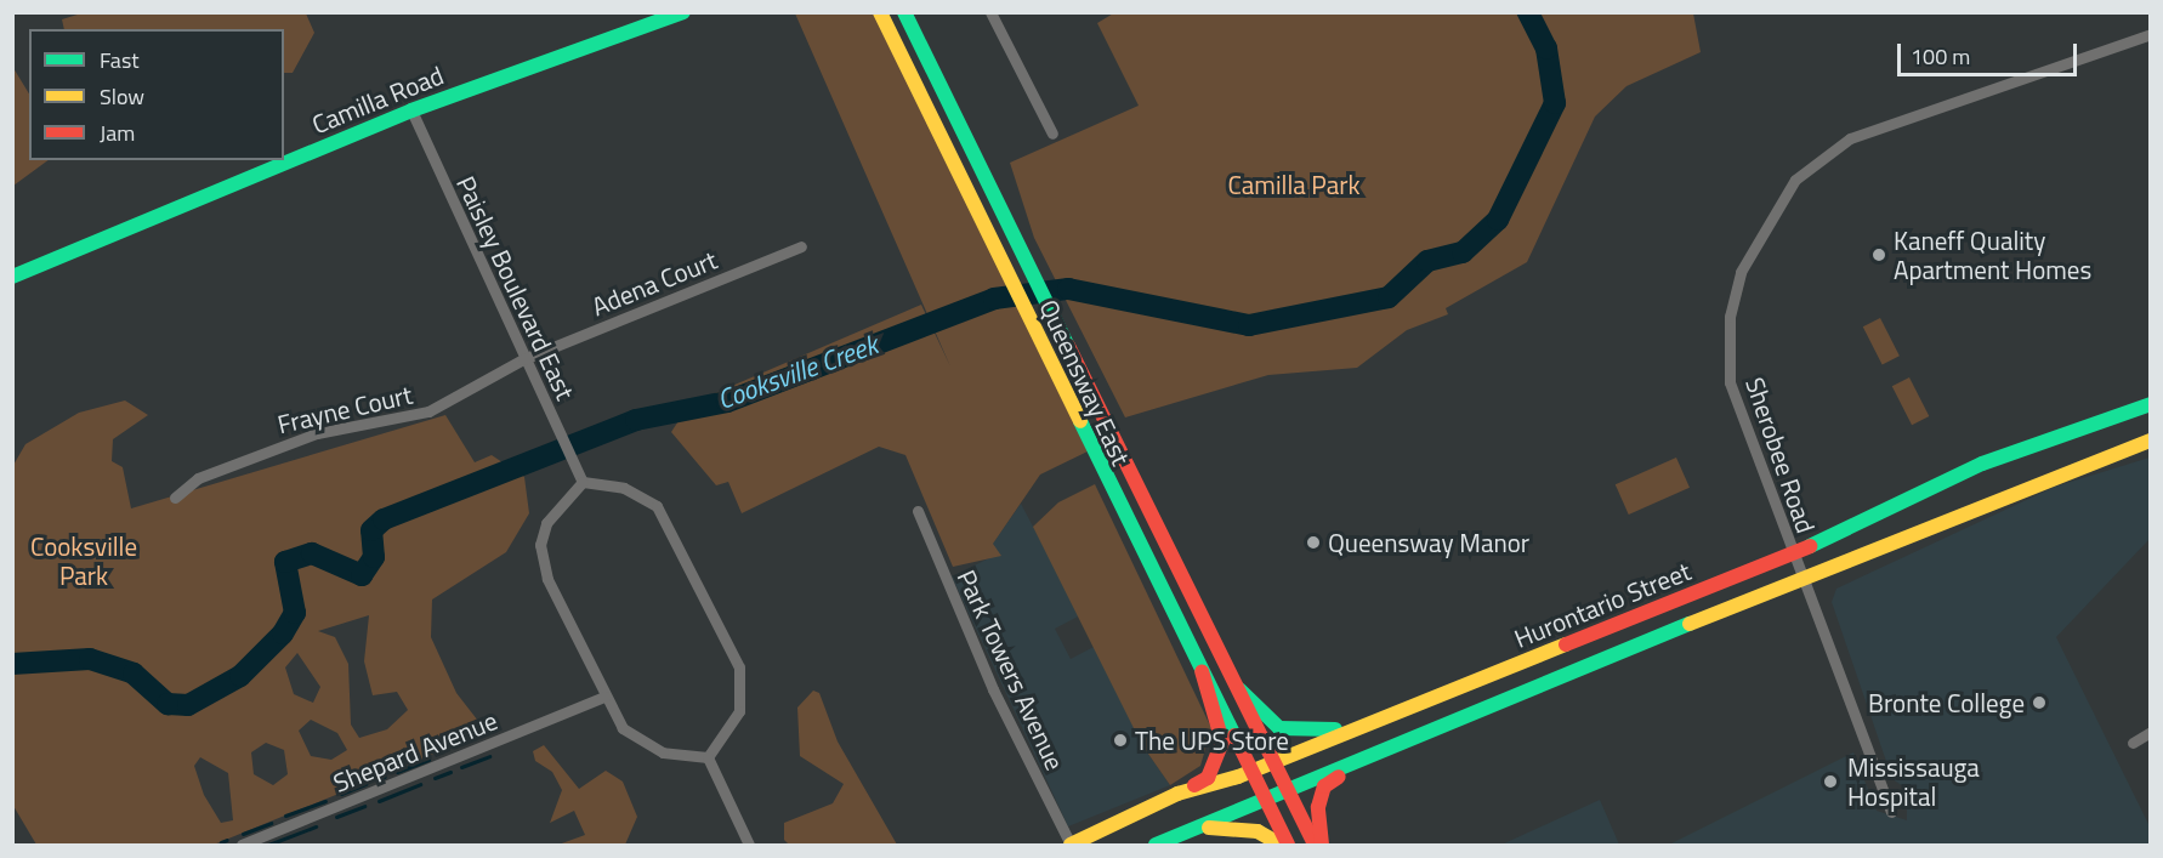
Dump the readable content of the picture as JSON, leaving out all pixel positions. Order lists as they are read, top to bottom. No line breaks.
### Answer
{"streets":{"main road":["Camilla Road","Queensway East","Hurontario Street"],"street":["Adena Court","Paisley Boulevard East","Frayne Court","Sherobee Road","Park Towers Avenue","Shepard Avenue"]},"crossings":[["Camilla Road","Paisley Boulevard East"],["Adena Court","Paisley Boulevard East"],["Adena Court","Frayne Court"],["Paisley Boulevard East","Frayne Court"],["Queensway East","Hurontario Street"],["Sherobee Road","Hurontario Street"],["Hurontario Street","Park Towers Avenue"]],"water":["Cooksville Creek"],"parks":["Camilla Park","Cooksville Park"],"places":["Kaneff Quality Apartment Homes","Queensway Manor","Bronte College","The UPS Store","Mississauga Hospital"],"legend":["Fast","Slow","Jam"],"scale_bar":"100 m"}
